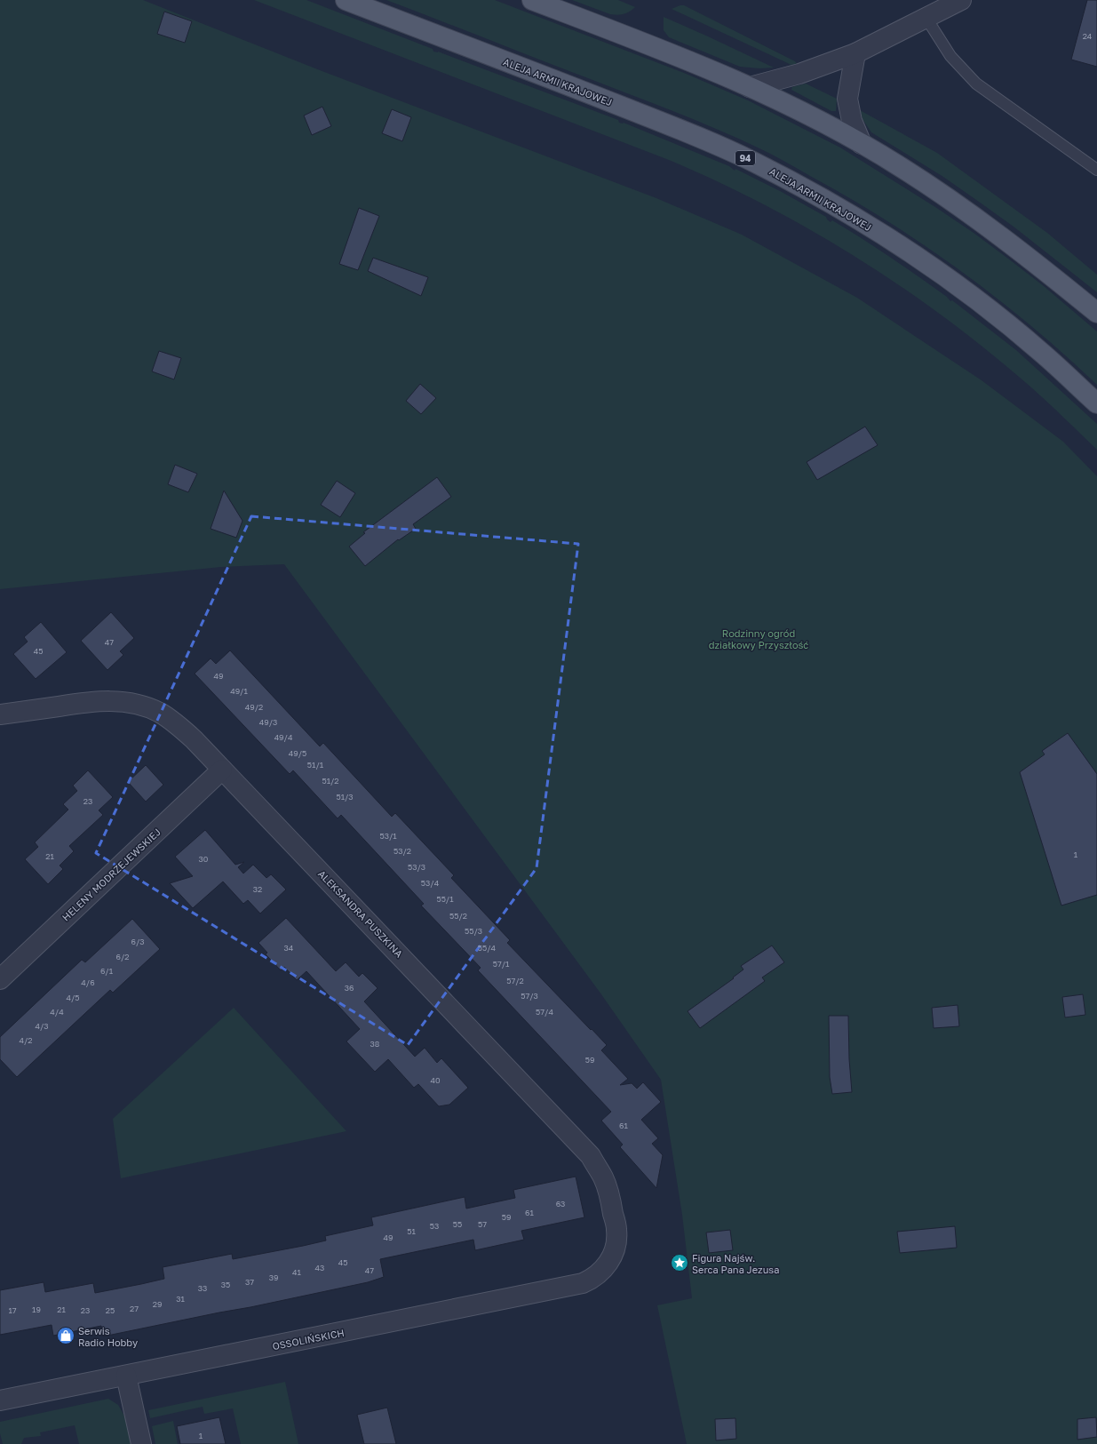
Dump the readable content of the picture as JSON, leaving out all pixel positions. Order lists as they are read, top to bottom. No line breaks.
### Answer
{"streets":{"main road":["ALEJA ARMII KRAJOWEJ","94"],"street":["HELENY MODRZEJEWSKIEJ","ALEKSANDRA PUSZKINA","OSSOLIŃSKICH"]},"crossings":[["HELENY MODRZEJEWSKIEJ","ALEKSANDRA PUSZKINA"],["ALEKSANDRA PUSZKINA","OSSOLIŃSKICH"]],"parks":["Rodzinny ogród działkowy Przyszłość"],"places":{"place":["Figura Najśw. Serca Pana Jezusa"],"shop":["Serwis Radio Hobby"]},"house_numbers":["24","47","45","49","49/1","49/2","49/3","49/4","49/5","51/1","51/2","51/3","23","53/1","53/2","1","21","30","53/3","53/4","32","55/1","55/2","55/3","6/3","34","55/4","6/2","57/1","6/1","57/2","4/6","36","57/3","4/5","4/4","57/4","4/3","4/2","38","59","40","61","63","61","59","55","57","53","51","49","45","43","47","41","39","37","35","33","31","29","27","19","21","17","23","25","1"]}
